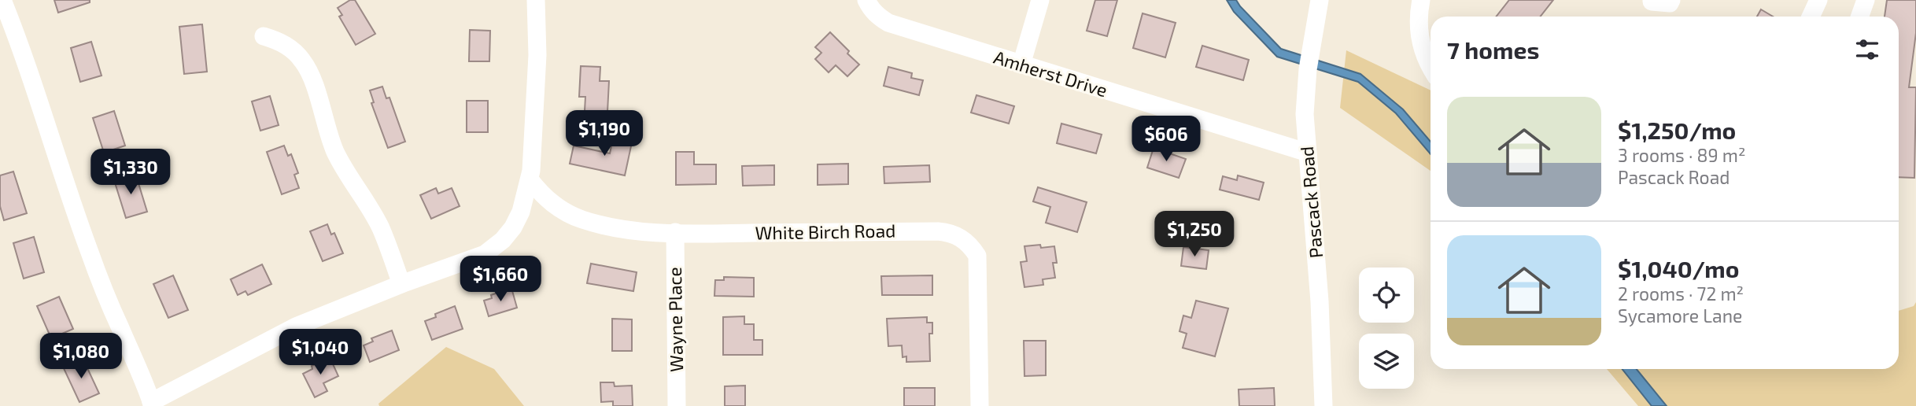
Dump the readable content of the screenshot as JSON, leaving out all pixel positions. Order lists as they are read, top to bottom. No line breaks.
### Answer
{"streets":{"street":["Amherst Drive","Pascack Road","White Birch Road","Wayne Place"]},"crossings":[["Amherst Drive","Pascack Road"],["White Birch Road","Wayne Place"]],"page":{"heading":"7 homes","list":[{"name":"$1,250/mo","note":"3 rooms · 89 m² · Pascack Road"},{"name":"$1,040/mo","note":"2 rooms · 72 m² · Sycamore Lane"}],"price":["$1,190","$606","$1,330","$1,250","$1,660","$1,040","$1,080"]}}
